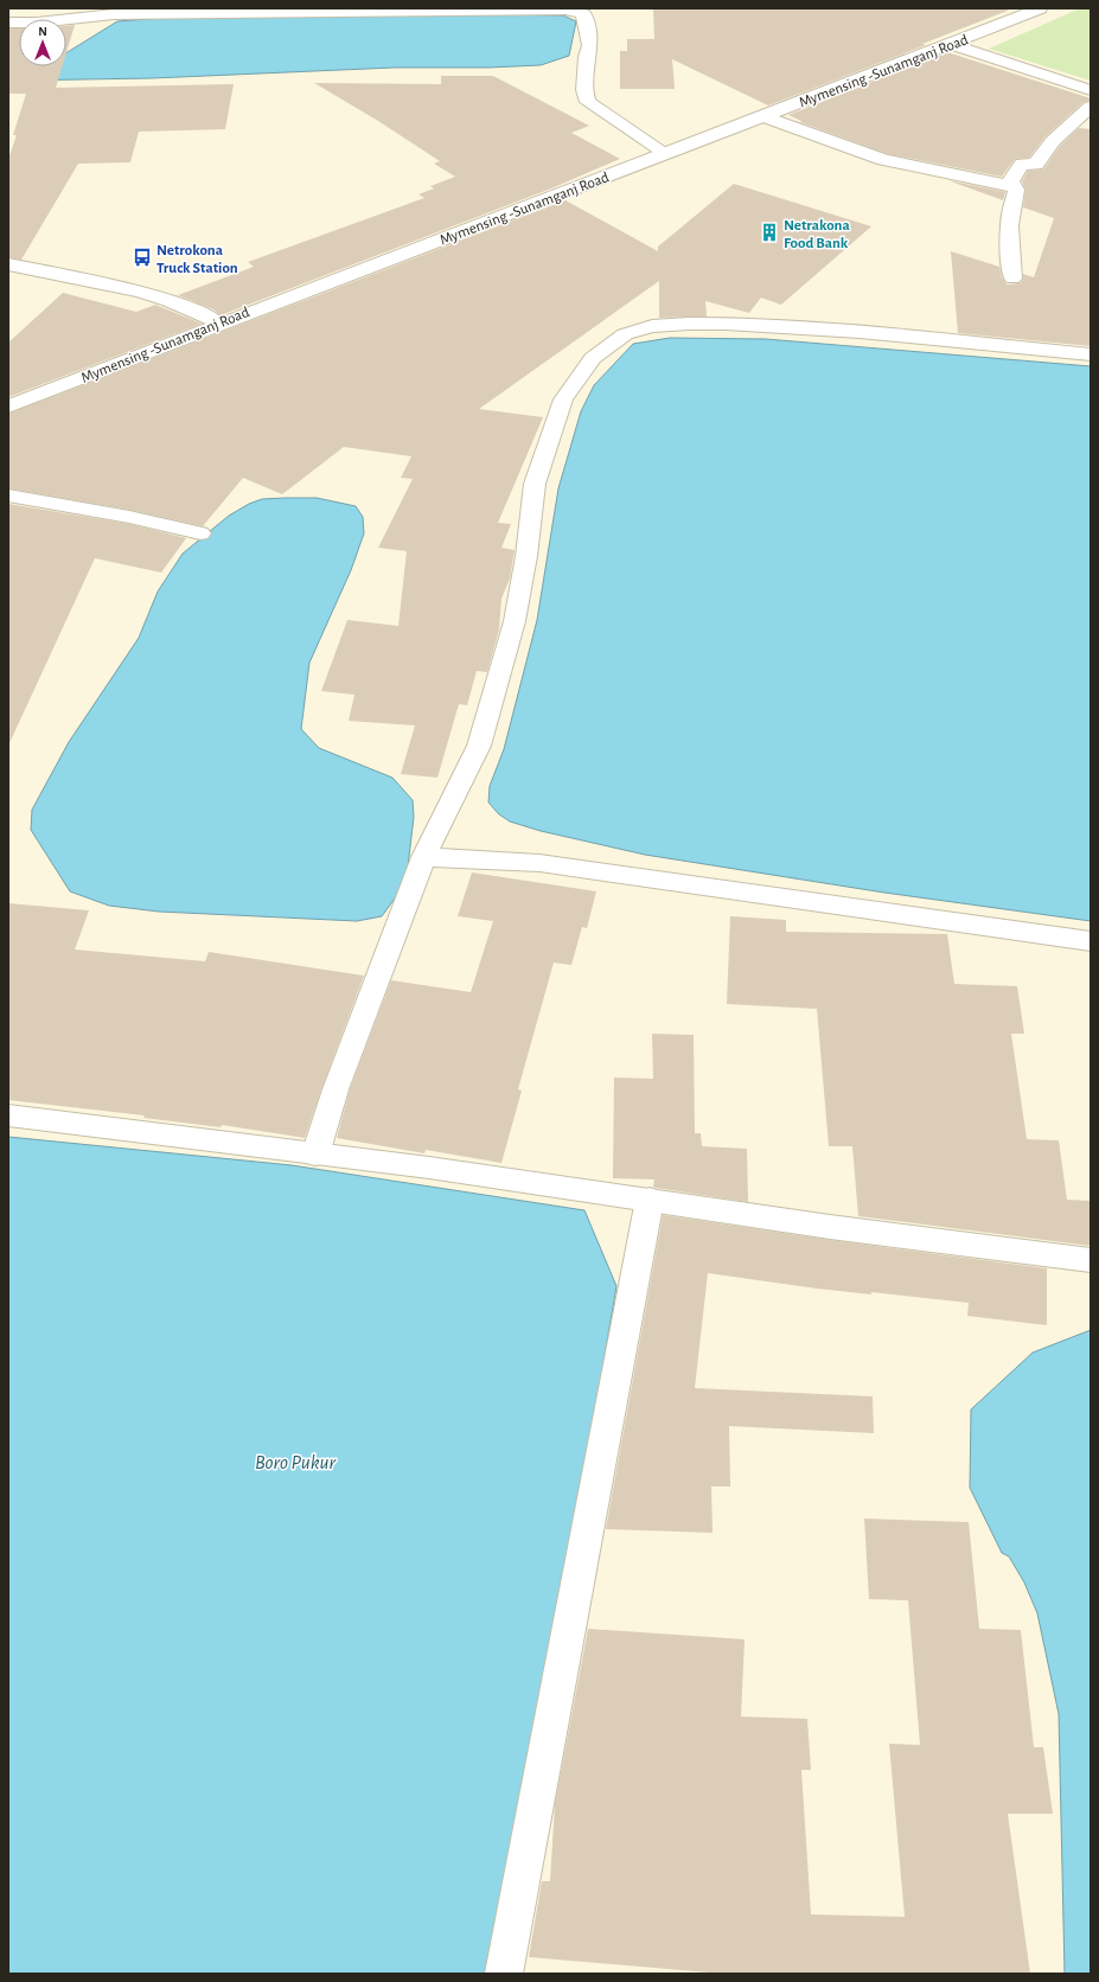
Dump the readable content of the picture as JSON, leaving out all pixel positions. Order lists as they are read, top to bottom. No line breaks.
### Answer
{"streets":{"street":["Mymensing -Sunamganj Road"]},"water":["Boro Pukur"],"places":{"building":["Netrakona Food Bank"],"bus stop":["Netrokona Truck Station"]},"north":"top"}
